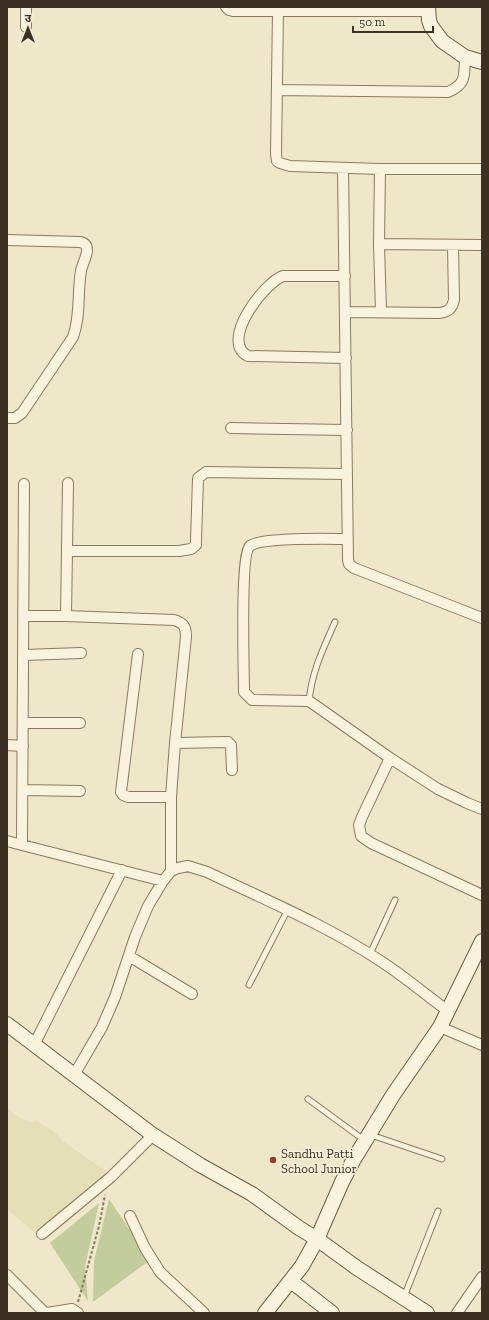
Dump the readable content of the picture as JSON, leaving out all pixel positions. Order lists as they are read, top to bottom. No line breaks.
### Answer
{"places":["Sandhu Patti School Junior"],"scale_bar":"50 m","north":"top"}
